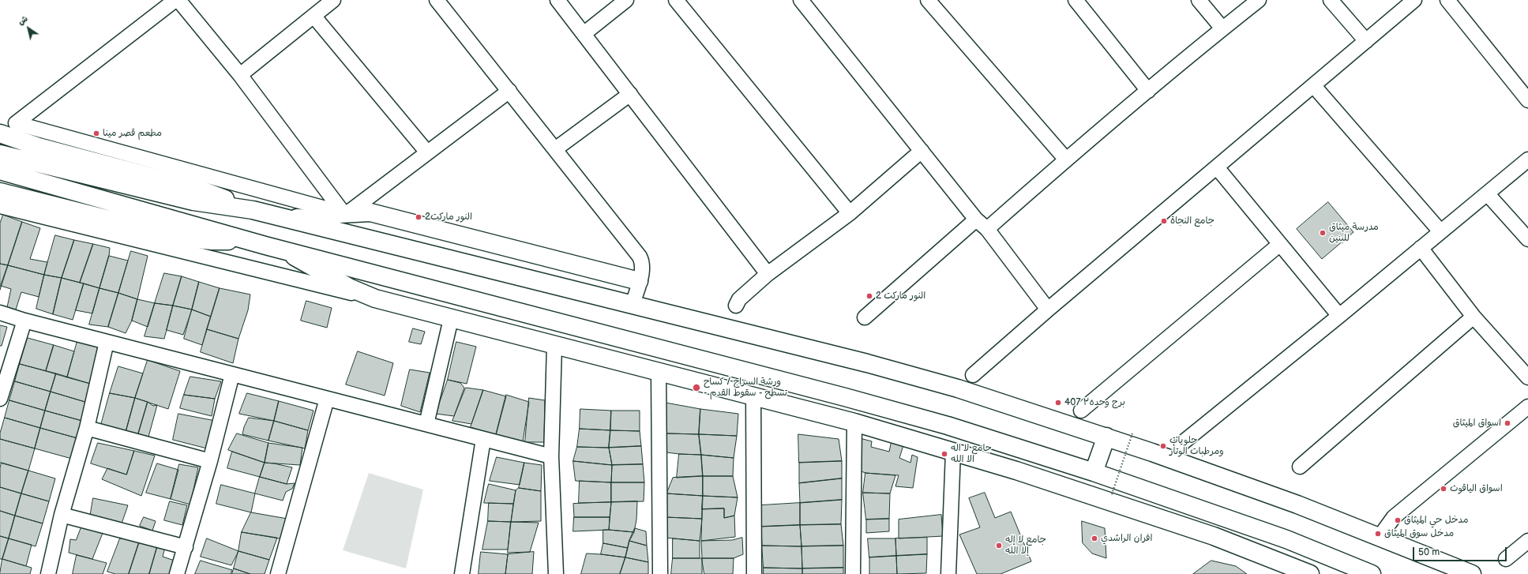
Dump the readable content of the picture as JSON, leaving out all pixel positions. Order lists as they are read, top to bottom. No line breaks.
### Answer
{"places":["مطعم قصر مينا","النور ماركت2","جامع النجاة","مدرسة ميثاق للبنين","النور ماركت 2","ورشة السراج / كساح - تسطح - سقوط القدم","برج وحده٣ 407","اسواق الميثاق","حلويات ومرطبات الوتار","جامع لا اله الا الله","اسواق الياقوت","مدخل حي الميثاق","مدخل سوق الميثاق","افران الراشدي","جامع لا إله إلا الله"],"scale_bar":"50 m","north":"top left"}
